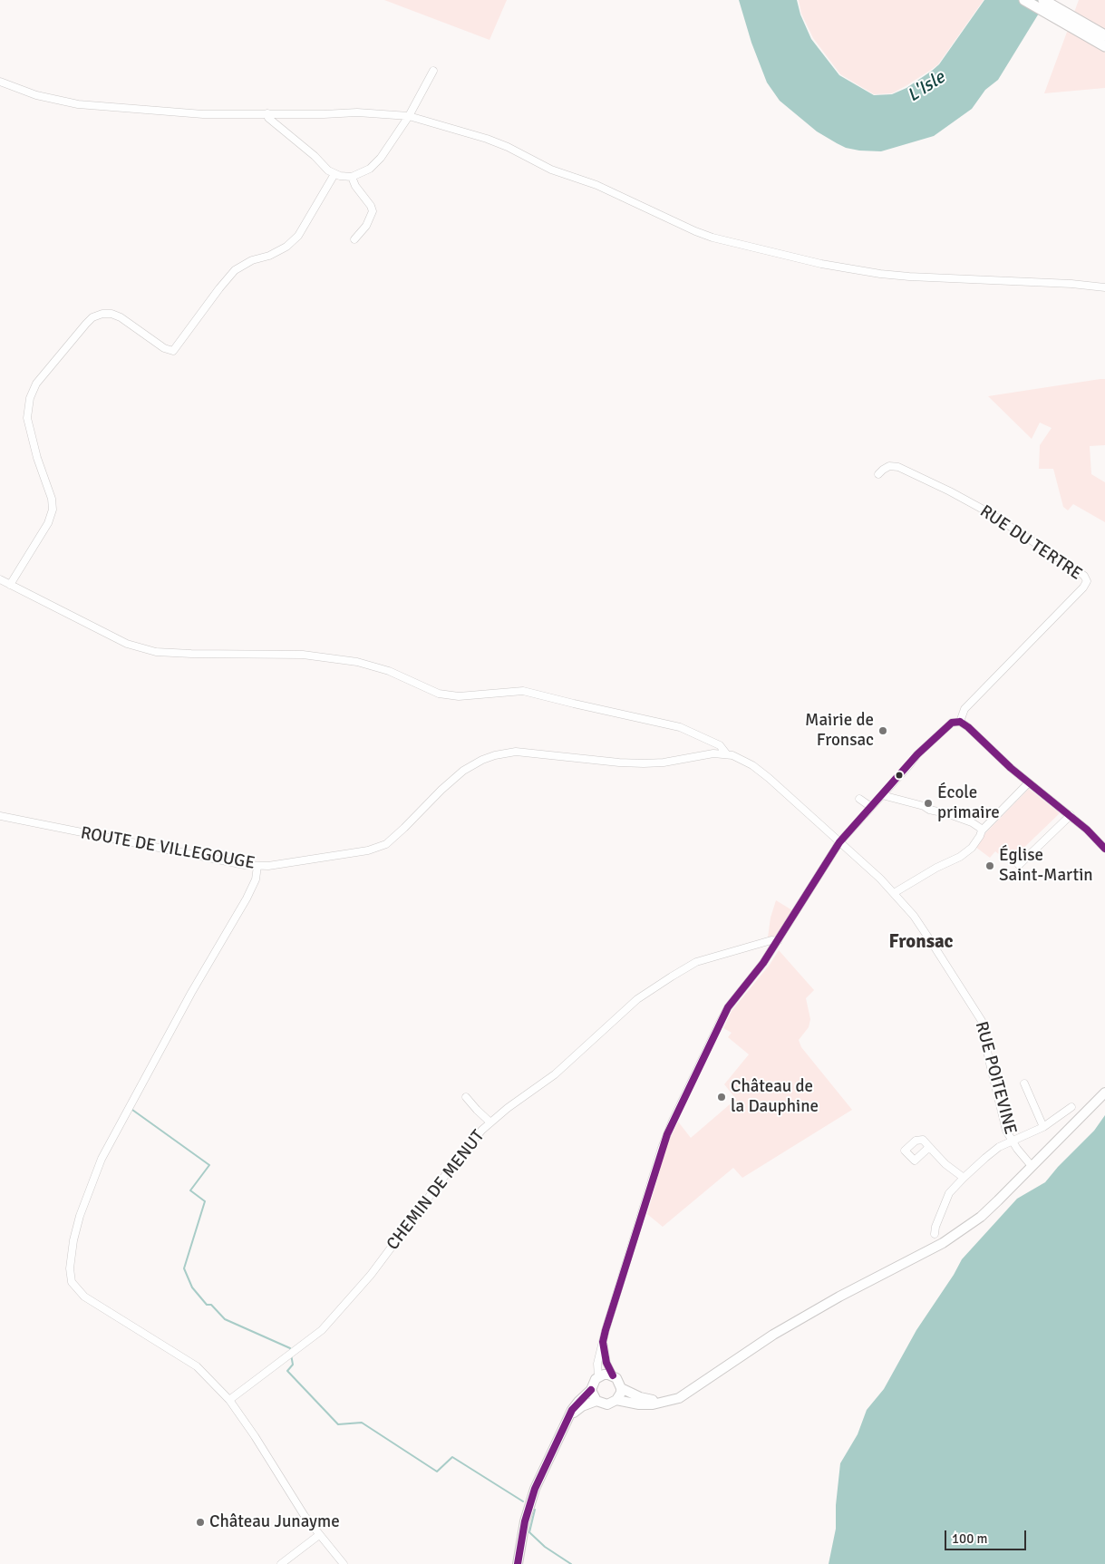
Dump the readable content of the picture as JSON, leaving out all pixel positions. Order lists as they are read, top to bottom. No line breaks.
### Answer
{"streets":{"street":["RUE DU TERTRE","ROUTE DE VILLEGOUGE","RUE POITEVINE","CHEMIN DE MENUT"]},"crossings":[["ROUTE DE VILLEGOUGE","RUE POITEVINE"]],"districts":["Fronsac"],"water":["L'Isle"],"places":["Mairie de Fronsac","École primaire","Église Saint-Martin","Château de la Dauphine","Château Junayme"],"scale_bar":"100 m"}
